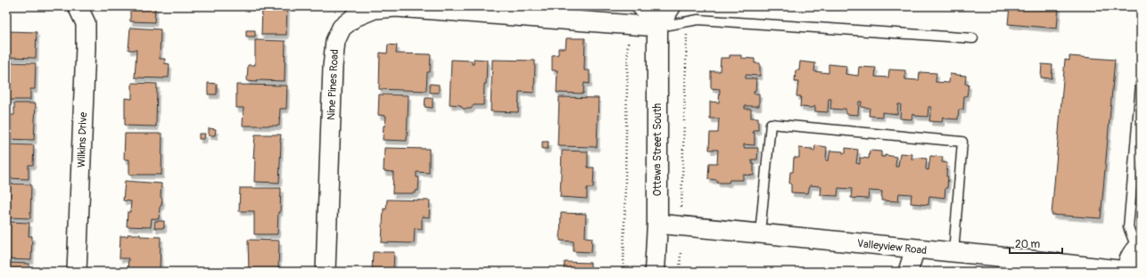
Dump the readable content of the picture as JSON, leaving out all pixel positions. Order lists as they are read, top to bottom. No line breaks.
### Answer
{"streets":{"main road":["Ottawa Street South"],"street":["Nine Pines Road","Wilkins Drive","Valleyview Road"]},"crossings":[["Nine Pines Road","Ottawa Street South"],["Ottawa Street South","Valleyview Road"]],"scale_bar":"20 m"}
